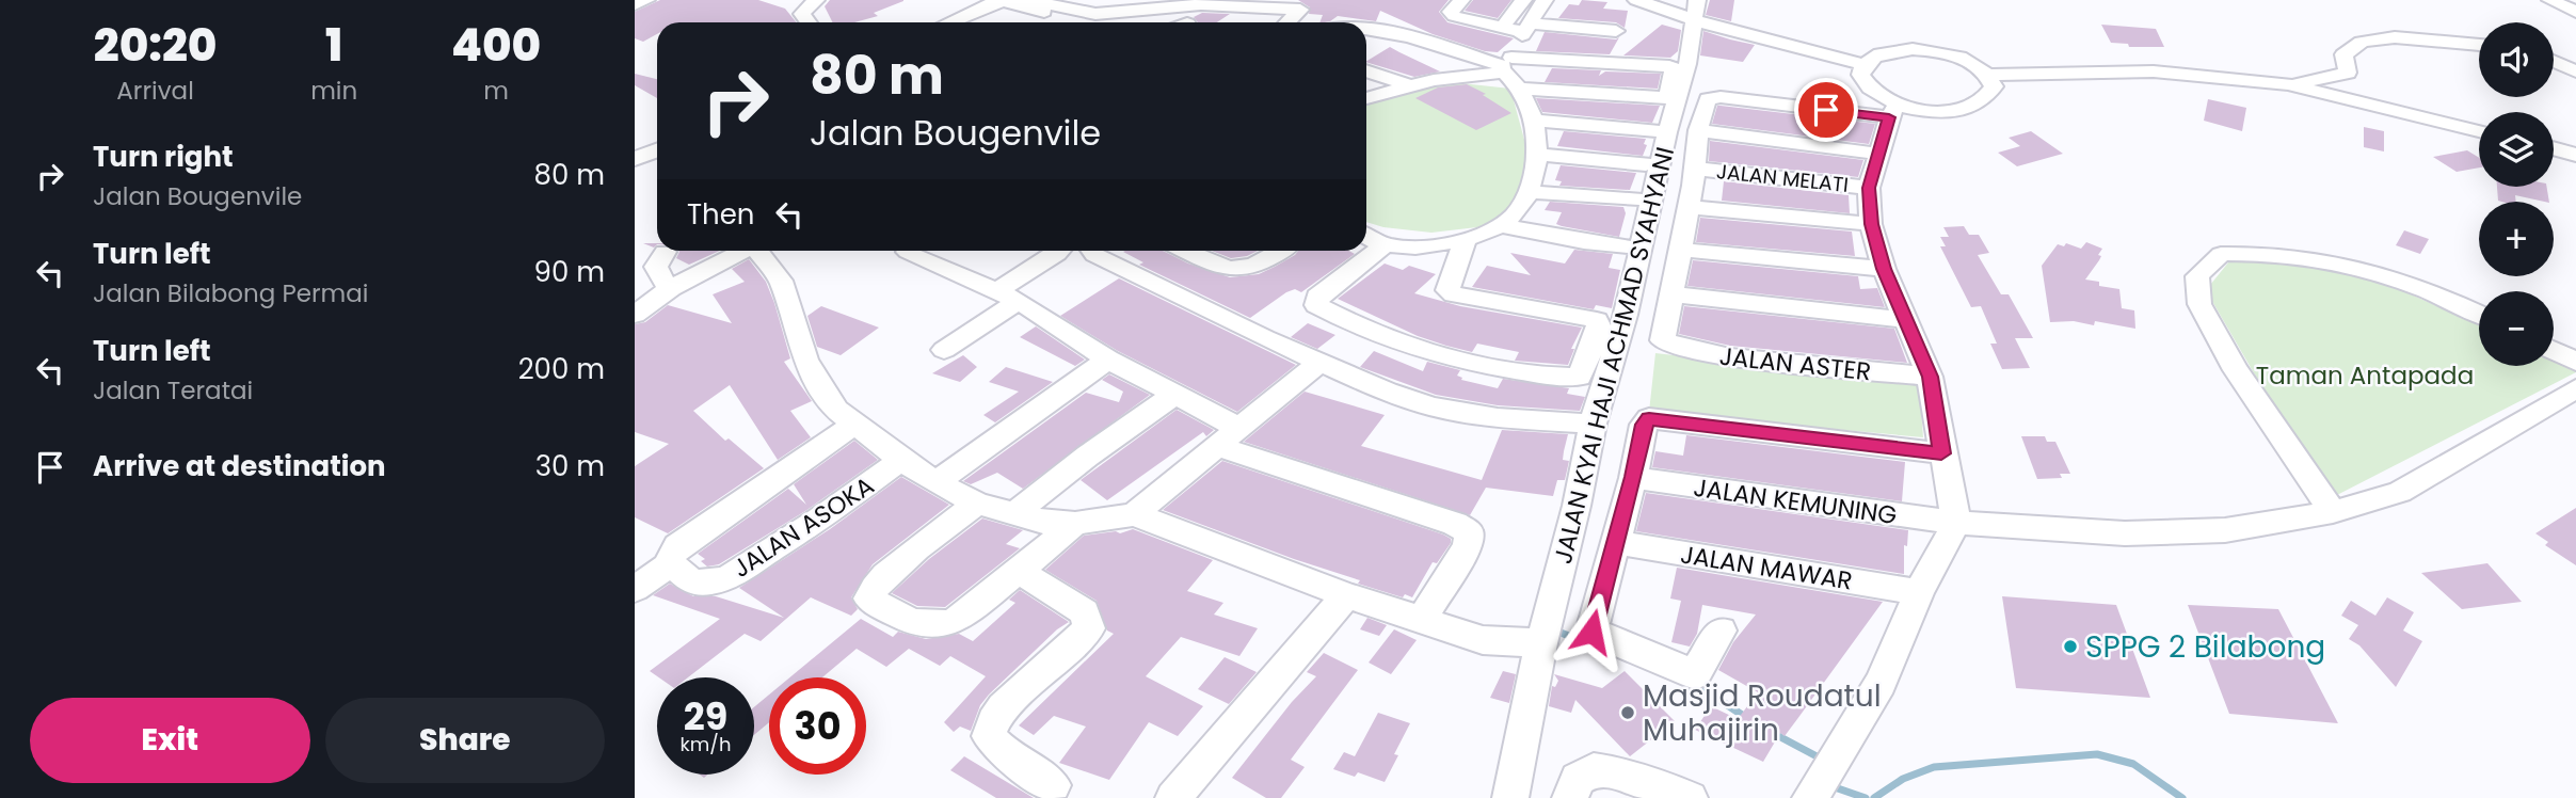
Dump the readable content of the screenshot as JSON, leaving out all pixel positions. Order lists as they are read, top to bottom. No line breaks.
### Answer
{"streets":{"street":["JALAN MELATI","JALAN KYAI HAJI ACHMAD SYAHYANI","JALAN ASTER","JALAN KEMUNING","JALAN ASOKA","JALAN MAWAR"]},"parks":["Taman Antapada"],"places":["SPPG 2 Bilabong","Masjid Roudatul Muhajirin"],"page":{"eta":["20:20","Arrival","1","min","400","m"],"map_buttons":["+","−"],"turn":["80 m","Jalan Bougenvile"],"list":[{"name":"Turn right","note":"Jalan Bougenvile","value":"80 m"},{"name":"Turn left","note":"Jalan Bilabong Permai","value":"90 m"},{"name":"Turn left","note":"Jalan Teratai","value":"200 m"},{"name":"Arrive at destination","value":"30 m"}],"then":"Then","speed":"29 km/h","limit":"30","buttons":["Exit","Share"]}}
